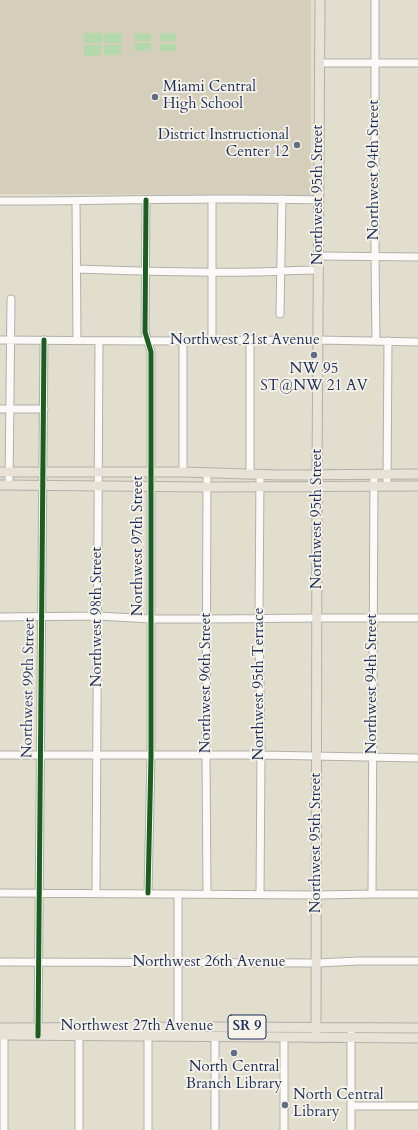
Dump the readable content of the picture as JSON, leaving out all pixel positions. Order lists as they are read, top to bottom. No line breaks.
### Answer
{"streets":{"main road":["Northwest 95th Street","Northwest 27th Avenue","SR 9"],"street":["Northwest 94th Street","Northwest 21st Avenue","Northwest 97th Street","Northwest 98th Street","Northwest 96th Street","Northwest 95th Terrace","Northwest 99th Street","Northwest 26th Avenue"]},"crossings":[["Northwest 94th Street","Northwest 21st Avenue"],["Northwest 95th Street","Northwest 21st Avenue"],["Northwest 95th Street","Northwest 26th Avenue"],["Northwest 95th Street","Northwest 27th Avenue"],["Northwest 21st Avenue","Northwest 97th Street"],["Northwest 21st Avenue","Northwest 98th Street"],["Northwest 21st Avenue","Northwest 99th Street"],["Northwest 99th Street","Northwest 26th Avenue"],["Northwest 99th Street","Northwest 27th Avenue"]],"places":["Miami Central High School","District Instructional Center 12","NW 95 ST@NW 21 AV","North Central Branch Library","North Central Library"]}
